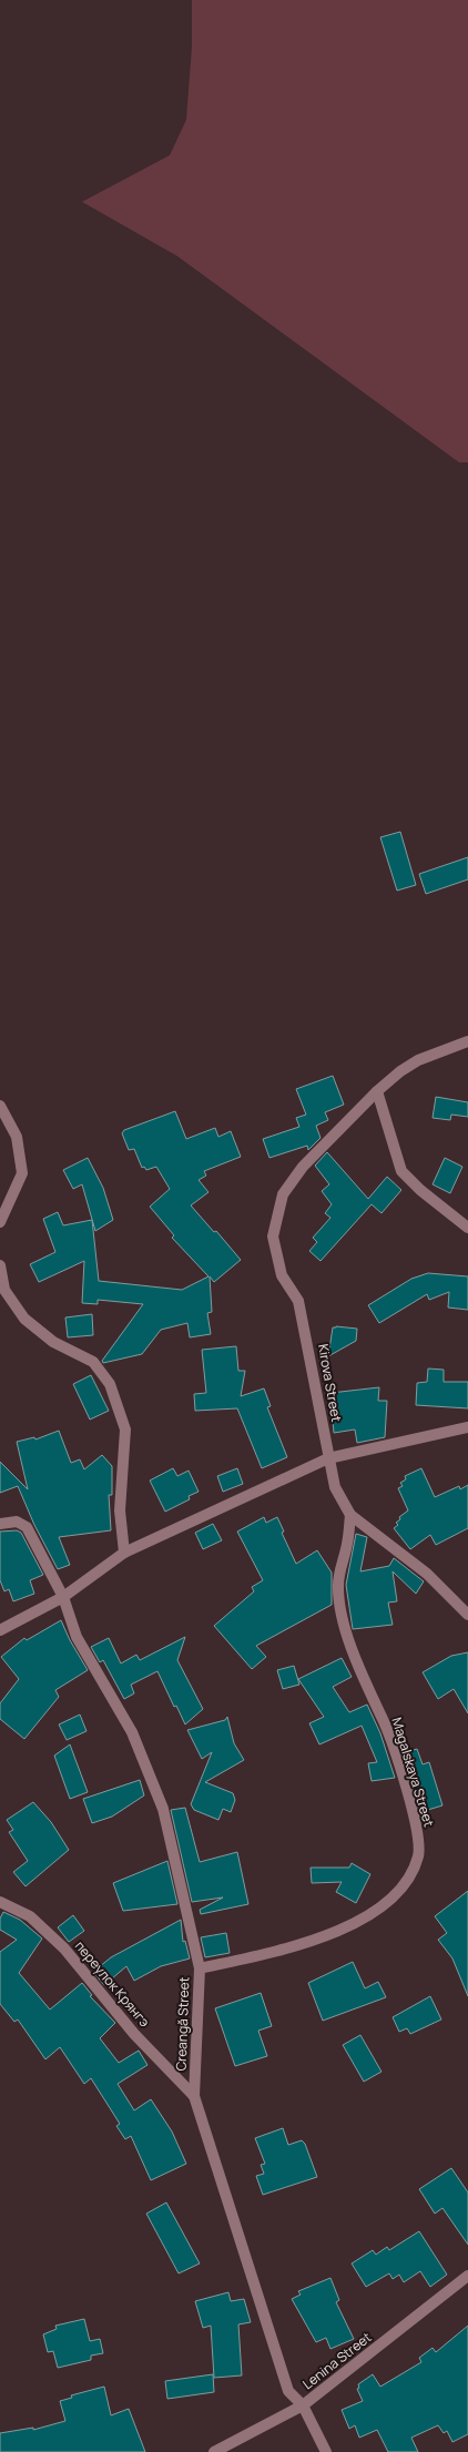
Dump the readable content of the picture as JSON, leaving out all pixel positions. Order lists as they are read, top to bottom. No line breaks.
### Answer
{"streets":{"street":["Kirova Street","Magalskaya Street","переулок Крянгэ","Creangă Street","Lenina Street"]},"crossings":[["Kirova Street","Magalskaya Street"],["Magalskaya Street","Creangă Street"],["переулок Крянгэ","Creangă Street"],["Creangă Street","Lenina Street"]]}
